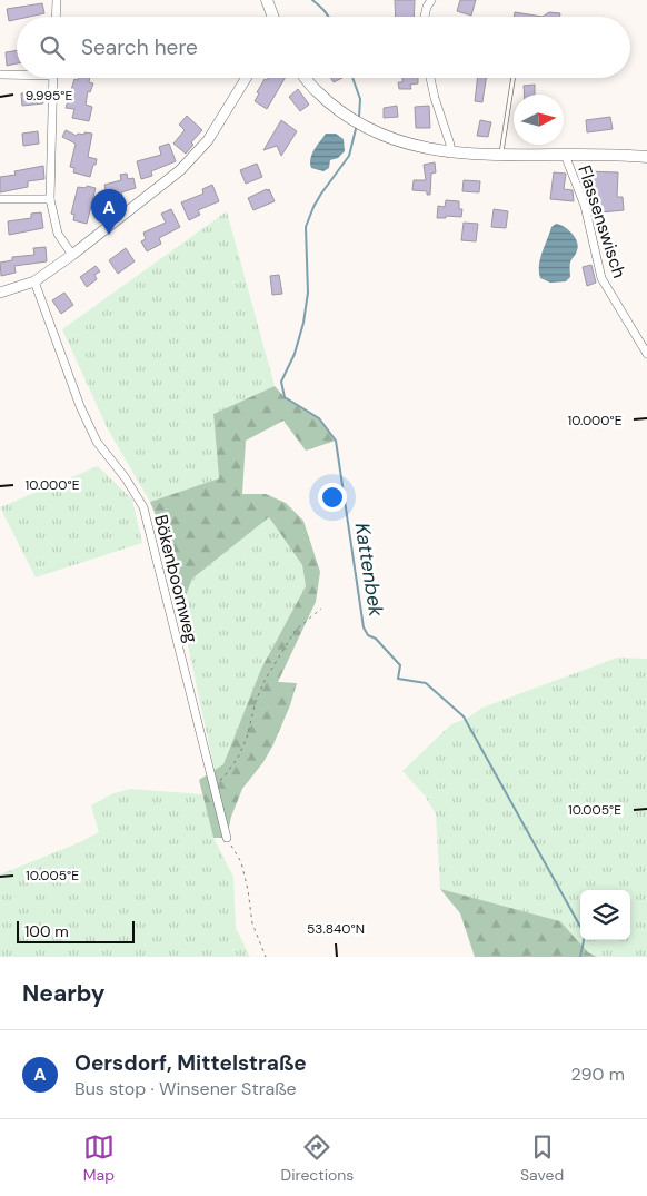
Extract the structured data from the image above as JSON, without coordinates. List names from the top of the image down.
{
  "streets": {
    "street": ["Flassenswisch", "Bökenboomweg"]
  },
  "water": ["Kattenbek"],
  "scale_bar": "100 m",
  "north": "right",
  "page": {
    "search": "Search here",
    "pins": "A",
    "scale": "100 m",
    "heading": "Nearby",
    "list": [
      {
        "mark": "A",
        "name": "Oersdorf, Mittelstraße",
        "note": "Bus stop · Winsener Straße",
        "value": "290 m"
      }
    ],
    "nav": ["Map", "Directions", "Saved"]
  },
  "coordinates": [
    "9.995°E",
    "10.000°E",
    "10.005°E",
    "53.840°N"
  ]
}
